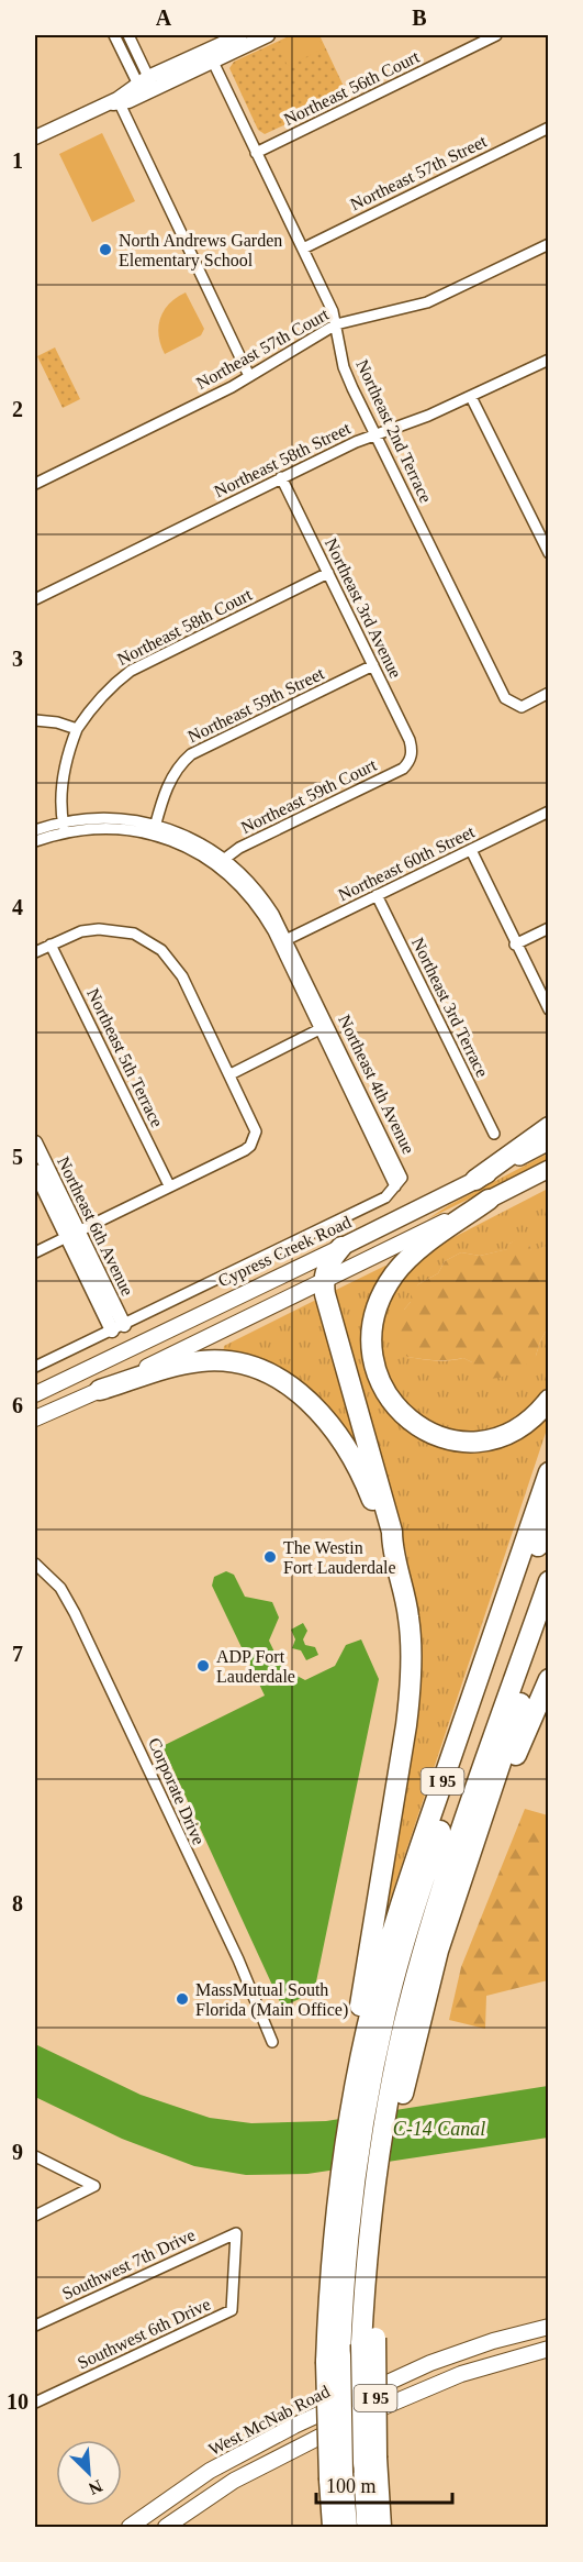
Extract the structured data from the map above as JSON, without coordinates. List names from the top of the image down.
{
  "streets": {
    "highway": ["I 95"],
    "main road": ["Cypress Creek Road", "West McNab Road"],
    "street": [
      "Northeast 56th Court",
      "Northeast 57th Street",
      "Northeast 57th Court",
      "Northeast 2nd Terrace",
      "Northeast 58th Street",
      "Northeast 3rd Avenue",
      "Northeast 58th Court",
      "Northeast 59th Street",
      "Northeast 59th Court",
      "Northeast 60th Street",
      "Northeast 3rd Terrace",
      "Northeast 5th Terrace",
      "Northeast 4th Avenue",
      "Northeast 6th Avenue",
      "Corporate Drive",
      "Southwest 7th Drive",
      "Southwest 6th Drive"
    ]
  },
  "crossings": [
    ["Northeast 56th Court", "Northeast 2nd Terrace"],
    ["Northeast 57th Street", "Northeast 2nd Terrace"],
    ["Northeast 57th Court", "Northeast 2nd Terrace"],
    ["Northeast 2nd Terrace", "Northeast 58th Street"],
    ["Northeast 58th Street", "Northeast 3rd Avenue"],
    ["Northeast 3rd Avenue", "Northeast 58th Court"],
    ["Northeast 3rd Avenue", "Northeast 59th Street"],
    ["Northeast 3rd Avenue", "Northeast 59th Court"],
    ["Northeast 59th Street", "Northeast 4th Avenue"],
    ["Northeast 59th Court", "Northeast 4th Avenue"],
    ["Northeast 60th Street", "Northeast 3rd Terrace"],
    ["Northeast 60th Street", "Northeast 4th Avenue"],
    ["Northeast 4th Avenue", "Northeast 6th Avenue"],
    ["Southwest 7th Drive", "Southwest 6th Drive"]
  ],
  "water": ["C-14 Canal"],
  "places": [
    "North Andrews Garden Elementary School",
    "The Westin Fort Lauderdale",
    "ADP Fort Lauderdale",
    "MassMutual South Florida (Main Office)"
  ],
  "scale_bar": "100 m",
  "north": "bottom right",
  "grid": {
    "columns": ["A", "B"],
    "rows": [
      "1",
      "2",
      "3",
      "4",
      "5",
      "6",
      "7",
      "8",
      "9",
      "10"
    ]
  }
}
